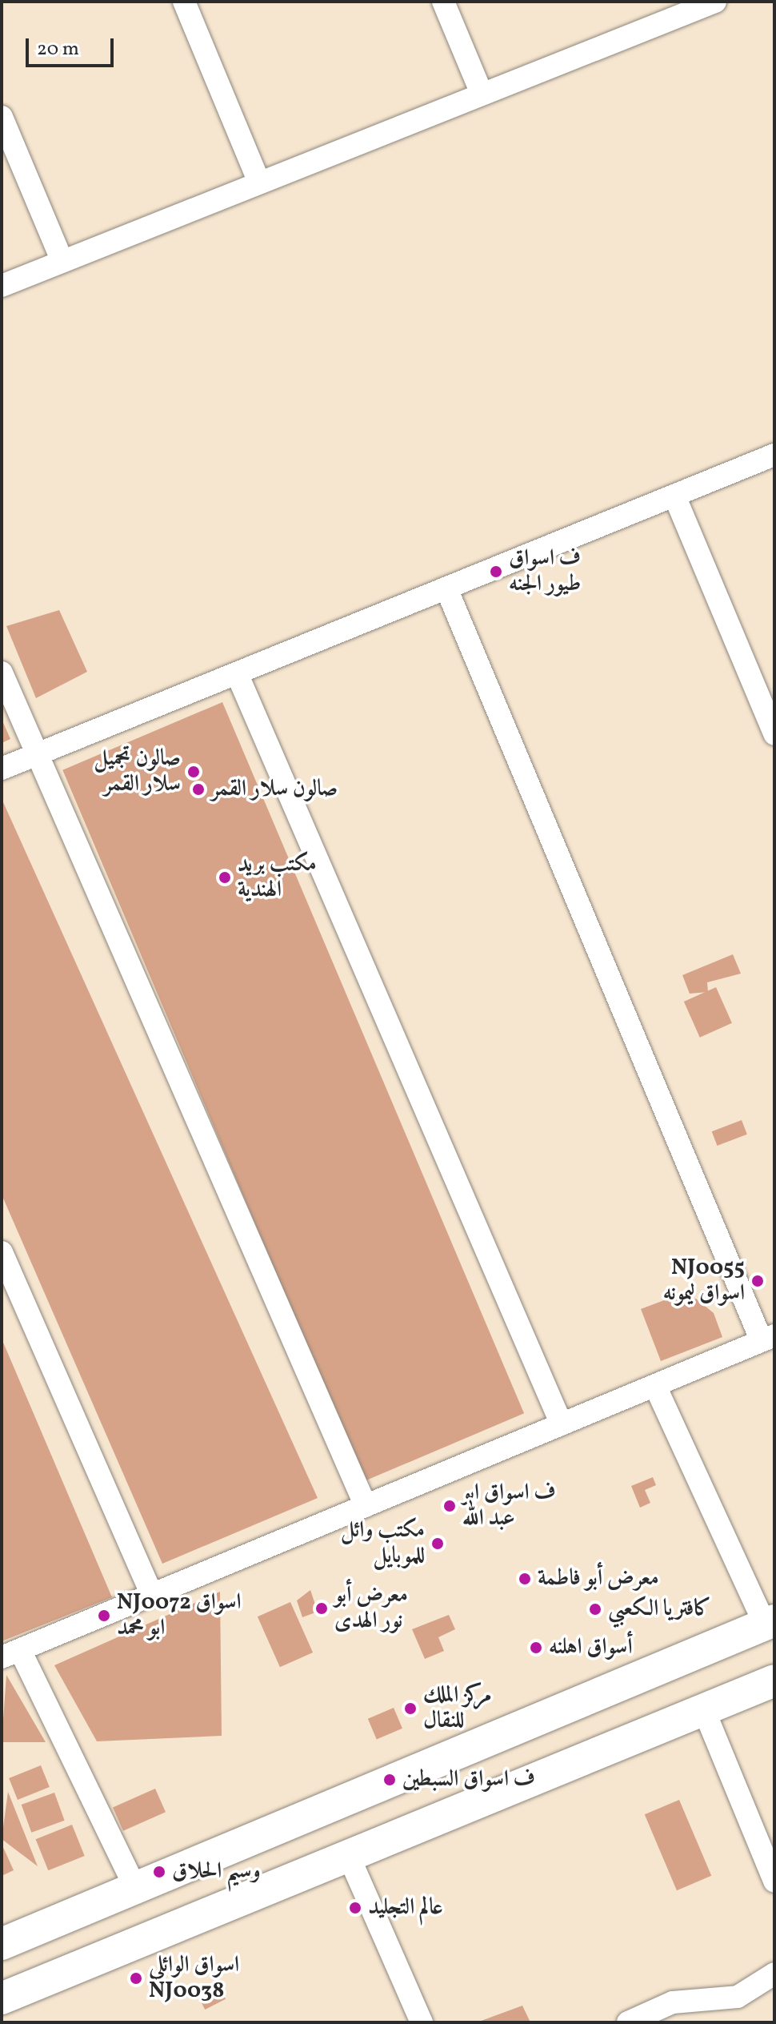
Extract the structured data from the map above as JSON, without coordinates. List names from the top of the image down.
{
  "places": [
    "ف اسواق طيور الجنه",
    "صالون تجميل سلار القمر",
    "صالون سلار القمر",
    "مكتب بريد الهندية",
    "NJ0055 اسواق ليمونه",
    "ف اسواق ابو عبد الله",
    "مكتب وائل للموبايل",
    "معرض أبو فاطمة",
    "معرض أبو نور الهدى",
    "كافتريا الكعبي",
    "NJ0072 اسواق ابو محمد",
    "أسواق اهلنه",
    "مركز الملك للنقال",
    "ف اسواق السبطين",
    "وسيم الحلاق",
    "عالم التجليد",
    "اسواق الوائلی NJ0038"
  ],
  "scale_bar": "20 m"
}
